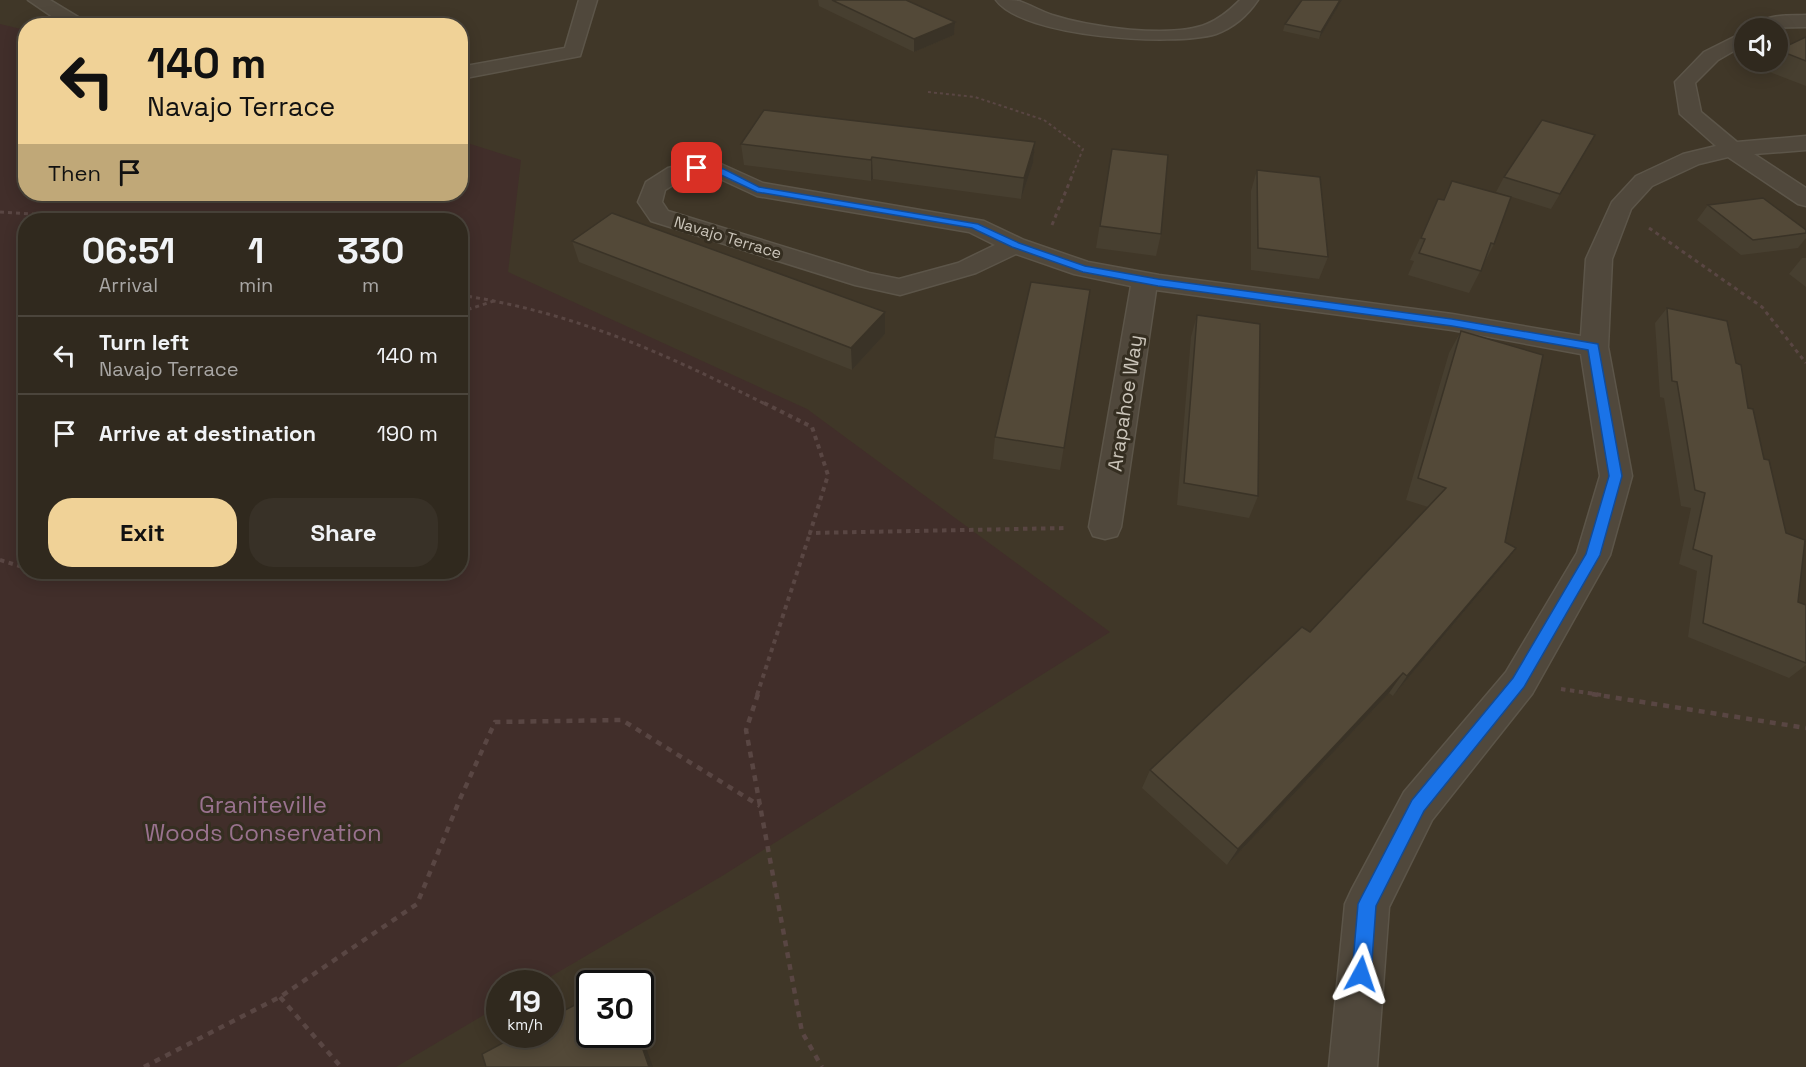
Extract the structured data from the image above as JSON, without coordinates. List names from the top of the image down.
{
  "streets": {
    "street": ["Navajo Terrace", "Arapahoe Way"]
  },
  "crossings": [
    ["Navajo Terrace", "Arapahoe Way"]
  ],
  "parks": ["Graniteville Woods Conservation"],
  "page": {
    "turn": ["140 m", "Navajo Terrace"],
    "then": "Then",
    "eta": [
      "06:51",
      "Arrival",
      "1",
      "min",
      "330",
      "m"
    ],
    "list": [
      {
        "name": "Turn left",
        "note": "Navajo Terrace",
        "value": "140 m"
      },
      {
        "name": "Arrive at destination",
        "value": "190 m"
      }
    ],
    "buttons": ["Exit", "Share"],
    "speed": "19 km/h",
    "limit": "30"
  }
}
